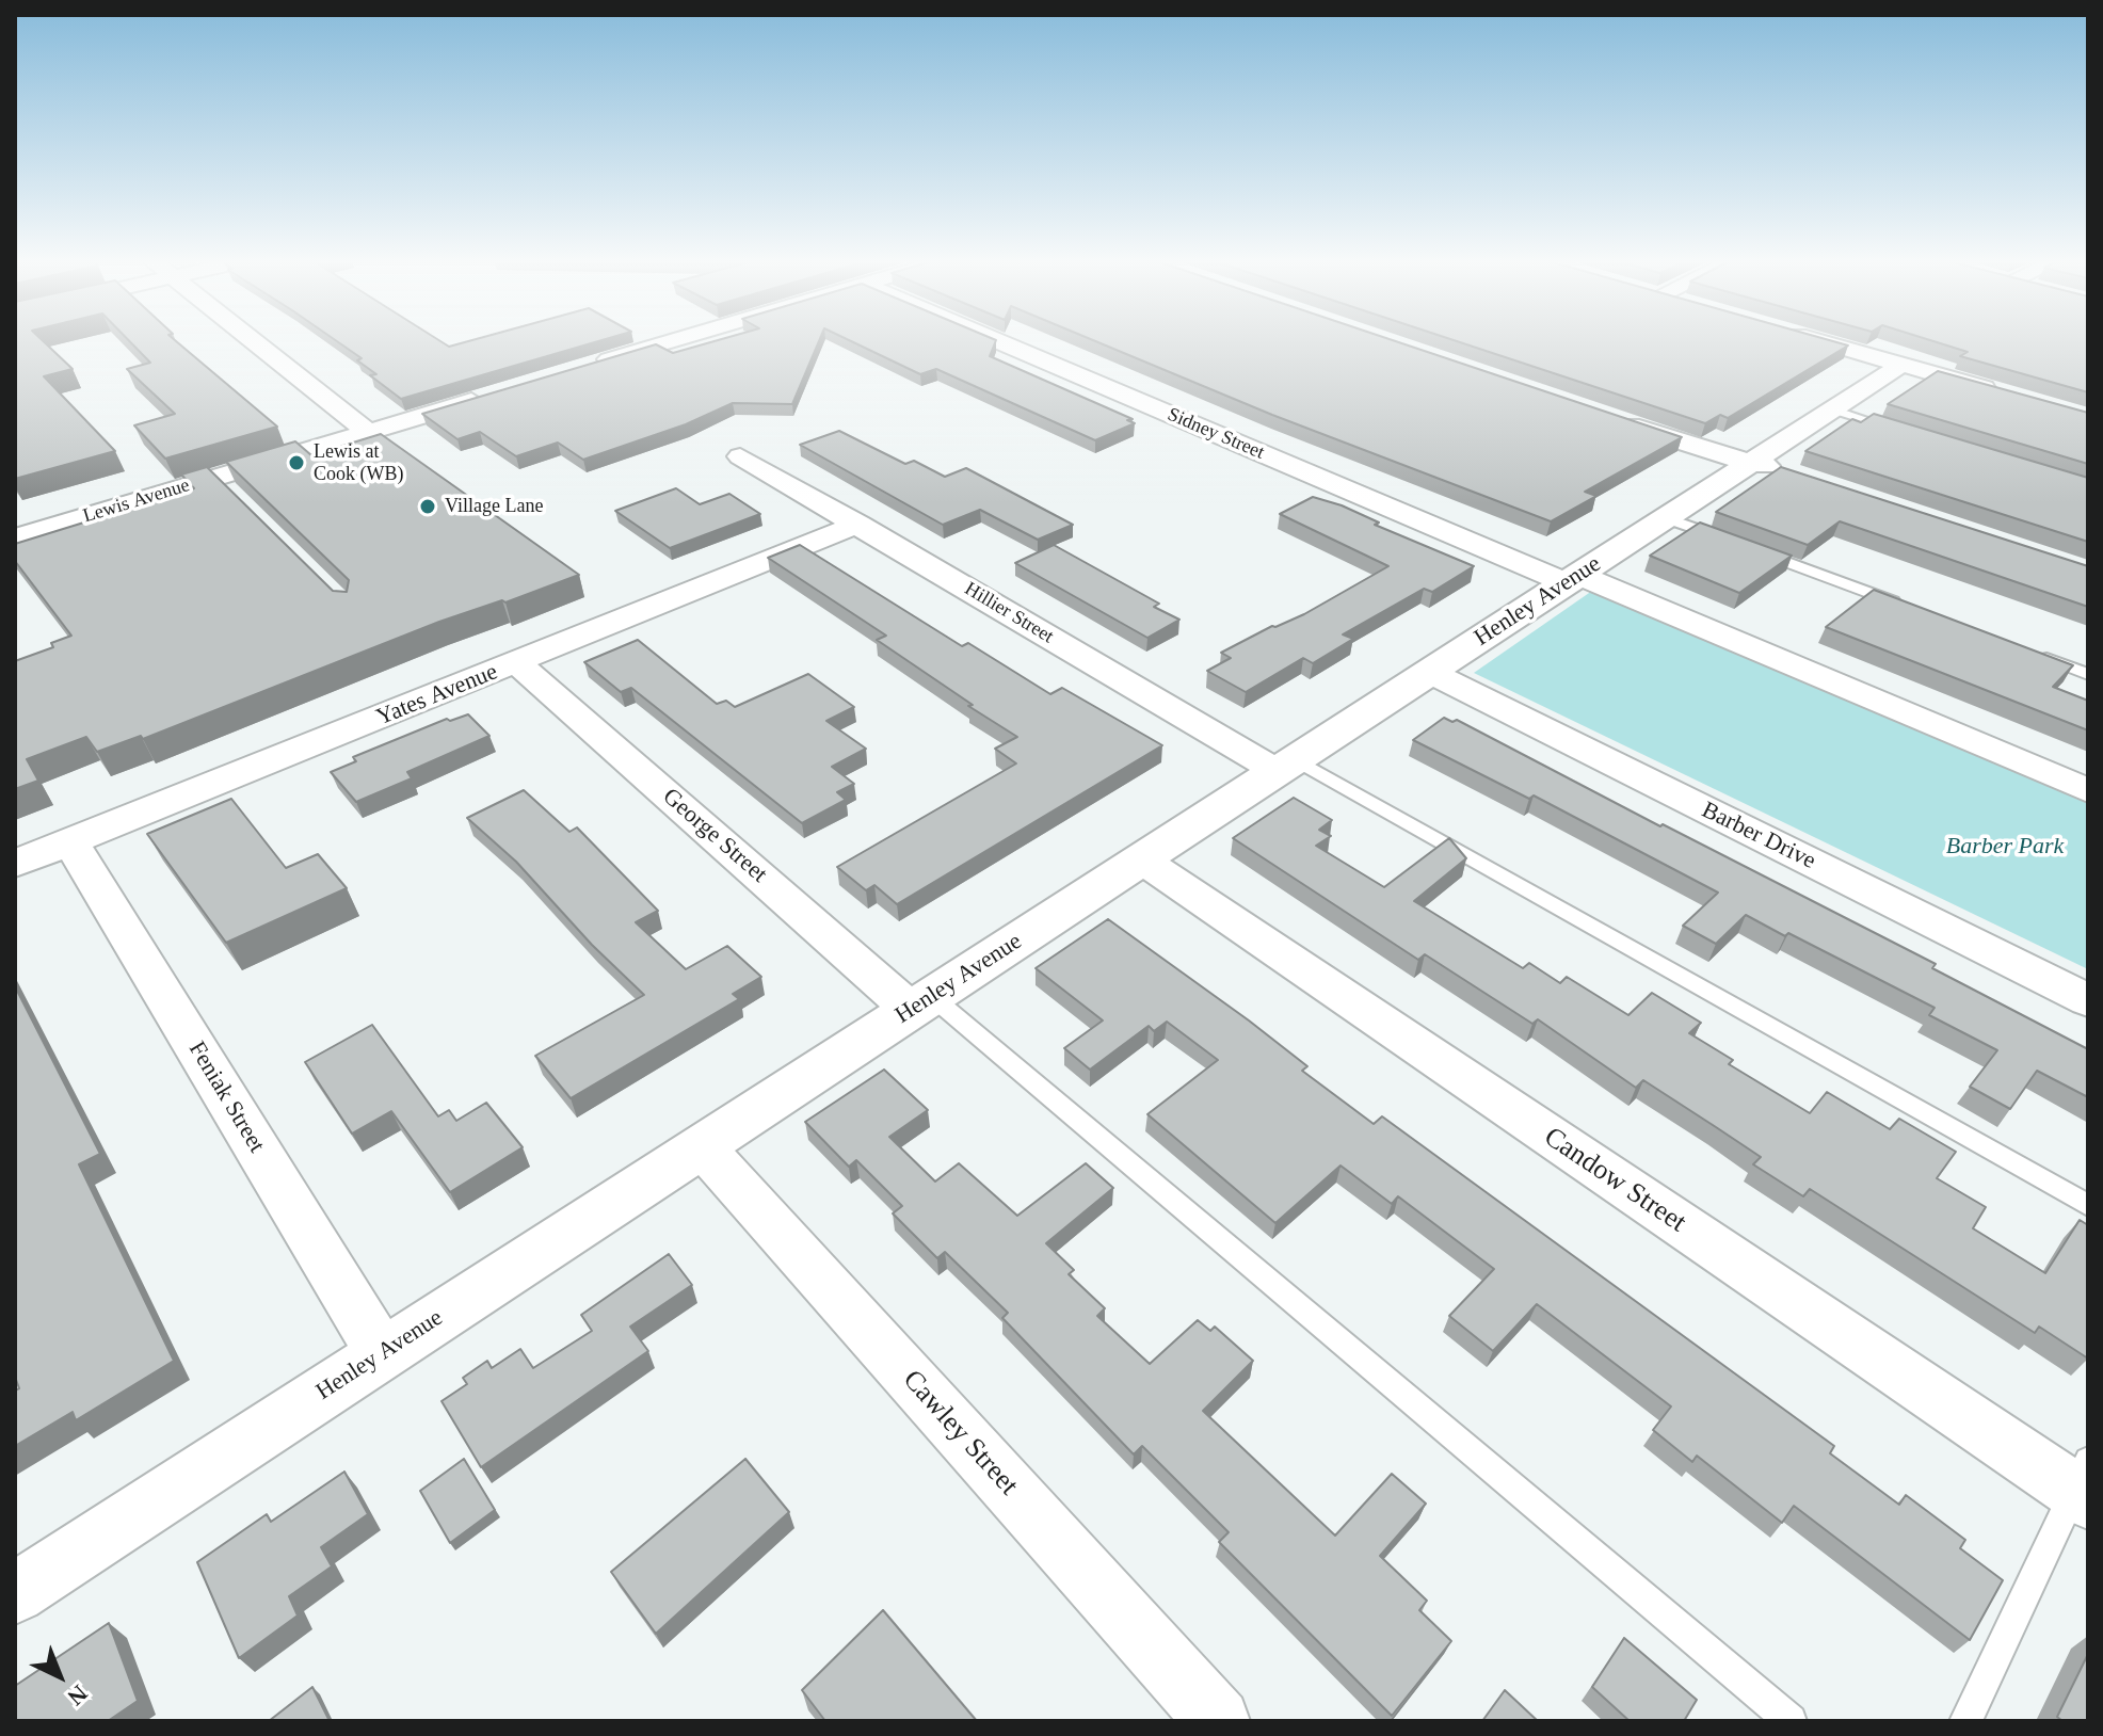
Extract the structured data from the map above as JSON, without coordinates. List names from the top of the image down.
{
  "streets": {
    "street": [
      "Sidney Street",
      "Lewis Avenue",
      "Henley Avenue",
      "Hillier Street",
      "Yates Avenue",
      "George Street",
      "Barber Drive",
      "Feniak Street",
      "Candow Street",
      "Cawley Street"
    ]
  },
  "crossings": [
    ["Sidney Street", "Henley Avenue"],
    ["Henley Avenue", "Hillier Street"],
    ["Henley Avenue", "George Street"],
    ["Henley Avenue", "Barber Drive"],
    ["Henley Avenue", "Feniak Street"],
    ["Henley Avenue", "Candow Street"],
    ["Henley Avenue", "Cawley Street"],
    ["Hillier Street", "Yates Avenue"],
    ["Yates Avenue", "George Street"],
    ["Yates Avenue", "Feniak Street"]
  ],
  "parks": ["Barber Park"],
  "places": ["Lewis at Cook (WB)", "Village Lane"],
  "north": "bottom right"
}
